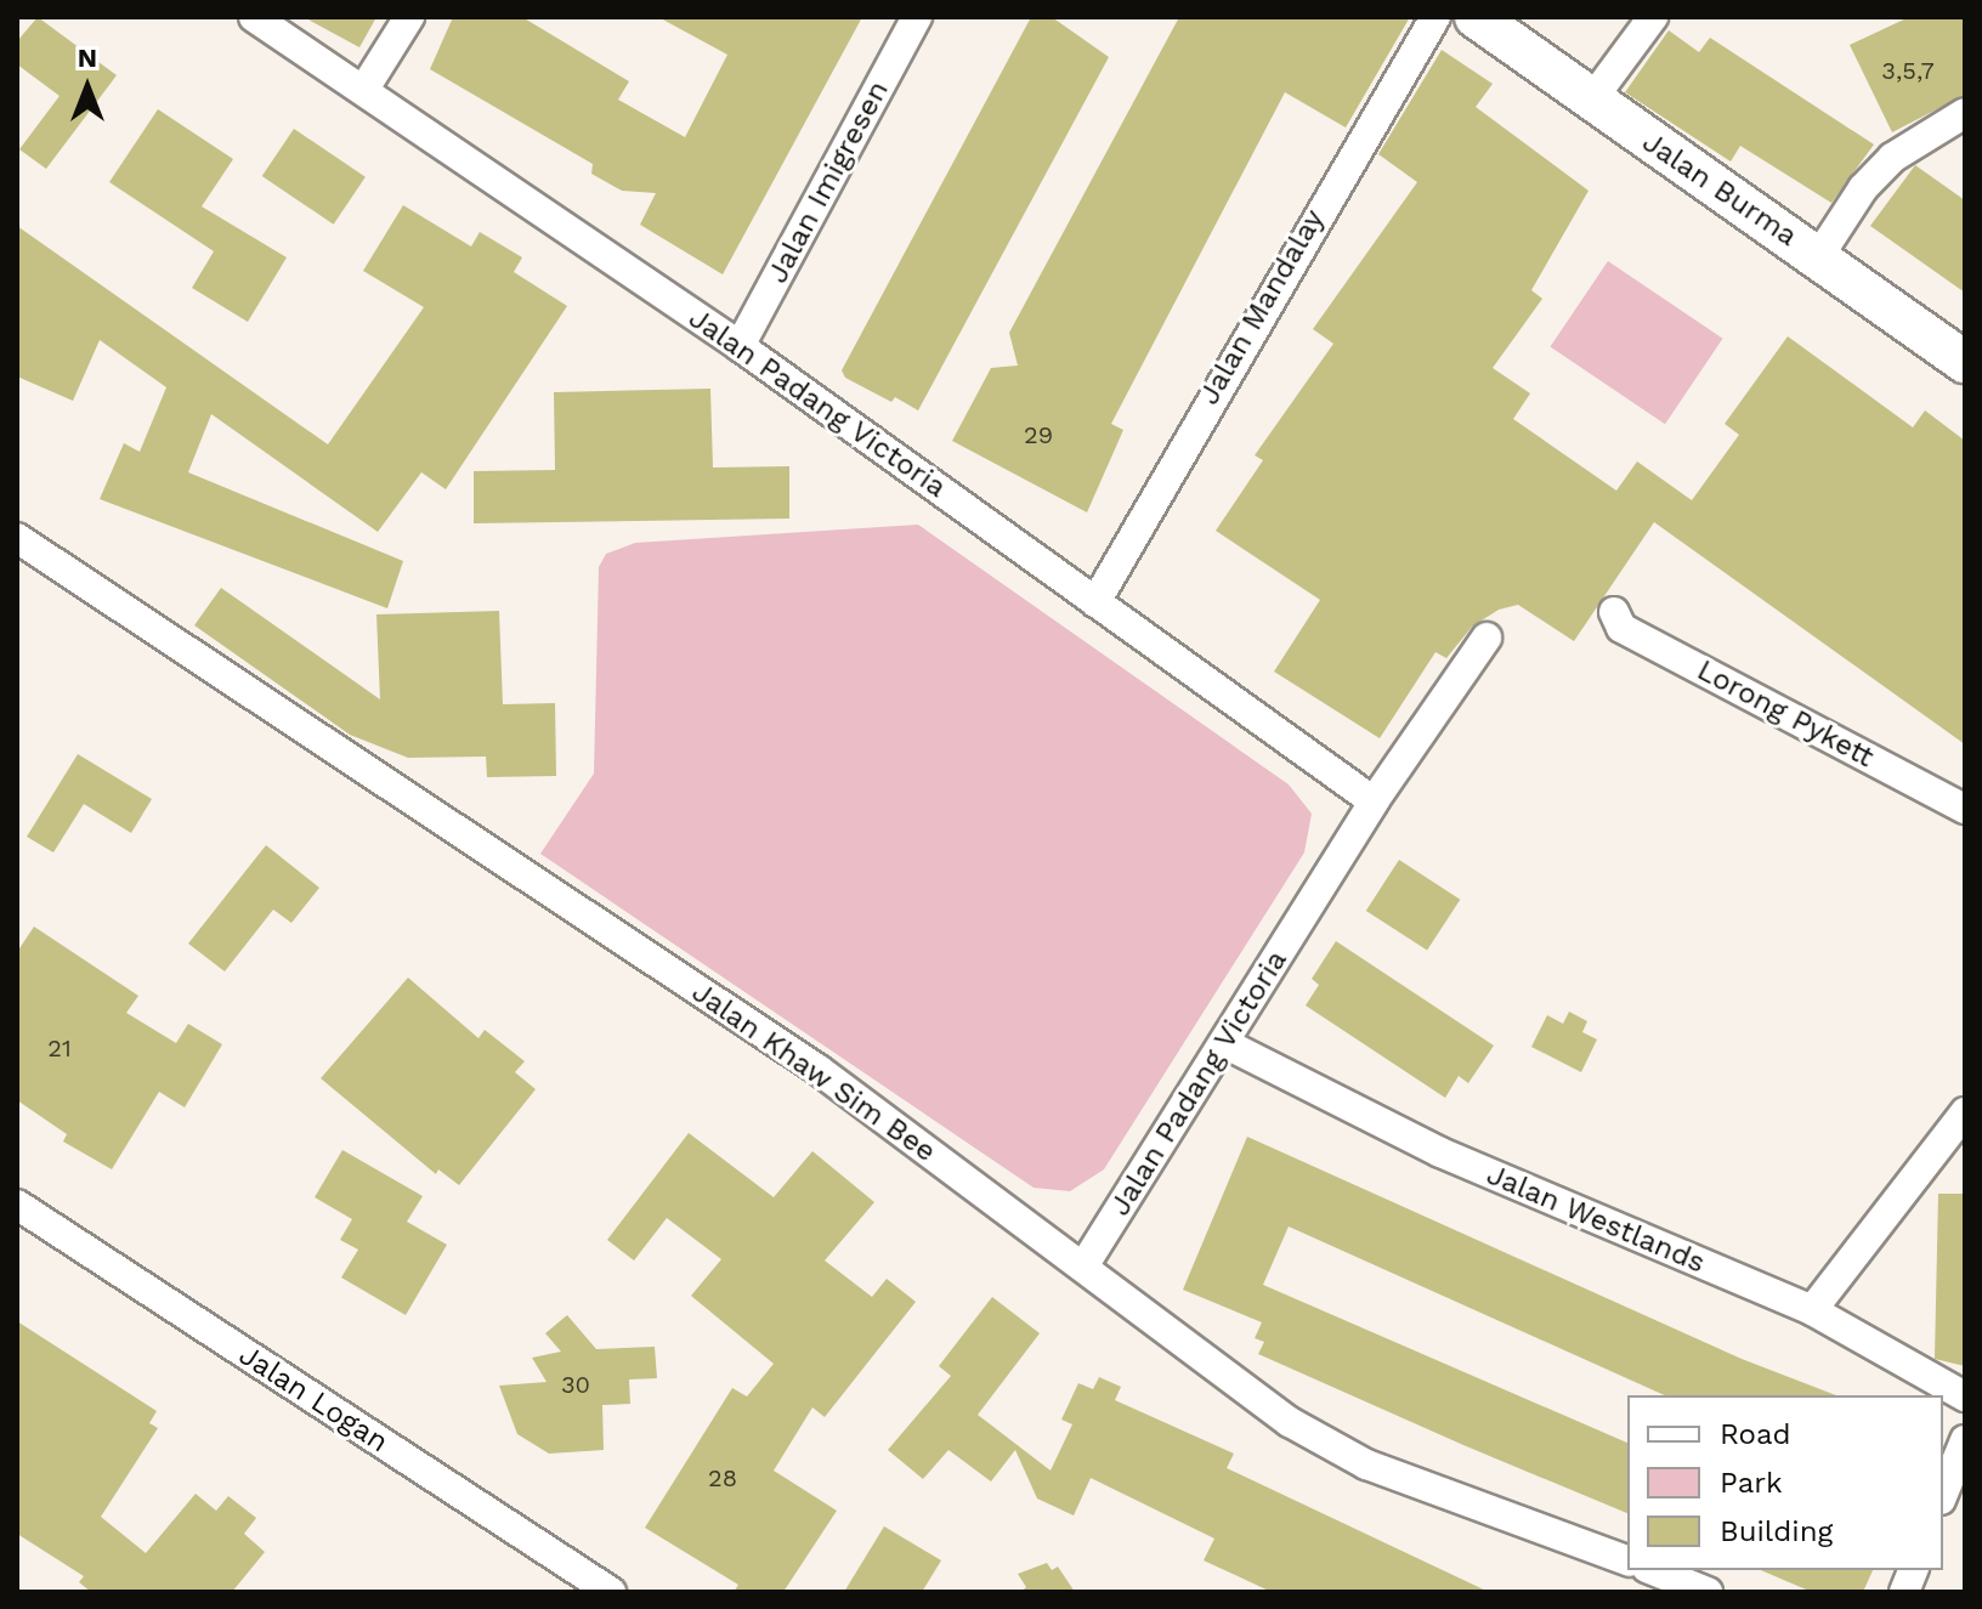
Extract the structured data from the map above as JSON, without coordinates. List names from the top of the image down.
{
  "streets": {
    "main road": ["Jalan Burma"],
    "street": [
      "Jalan Imigresen",
      "Jalan Mandalay",
      "Jalan Padang Victoria",
      "Lorong Pykett",
      "Jalan Khaw Sim Bee",
      "Jalan Westlands",
      "Jalan Logan"
    ]
  },
  "crossings": [
    ["Jalan Imigresen", "Jalan Padang Victoria"],
    ["Jalan Mandalay", "Jalan Padang Victoria"],
    ["Jalan Padang Victoria", "Jalan Khaw Sim Bee"],
    ["Jalan Padang Victoria", "Jalan Westlands"]
  ],
  "house_numbers": [
    "3,5,7",
    "29",
    "21",
    "30",
    "28"
  ],
  "legend": ["Road", "Park", "Building"],
  "north": "top"
}
